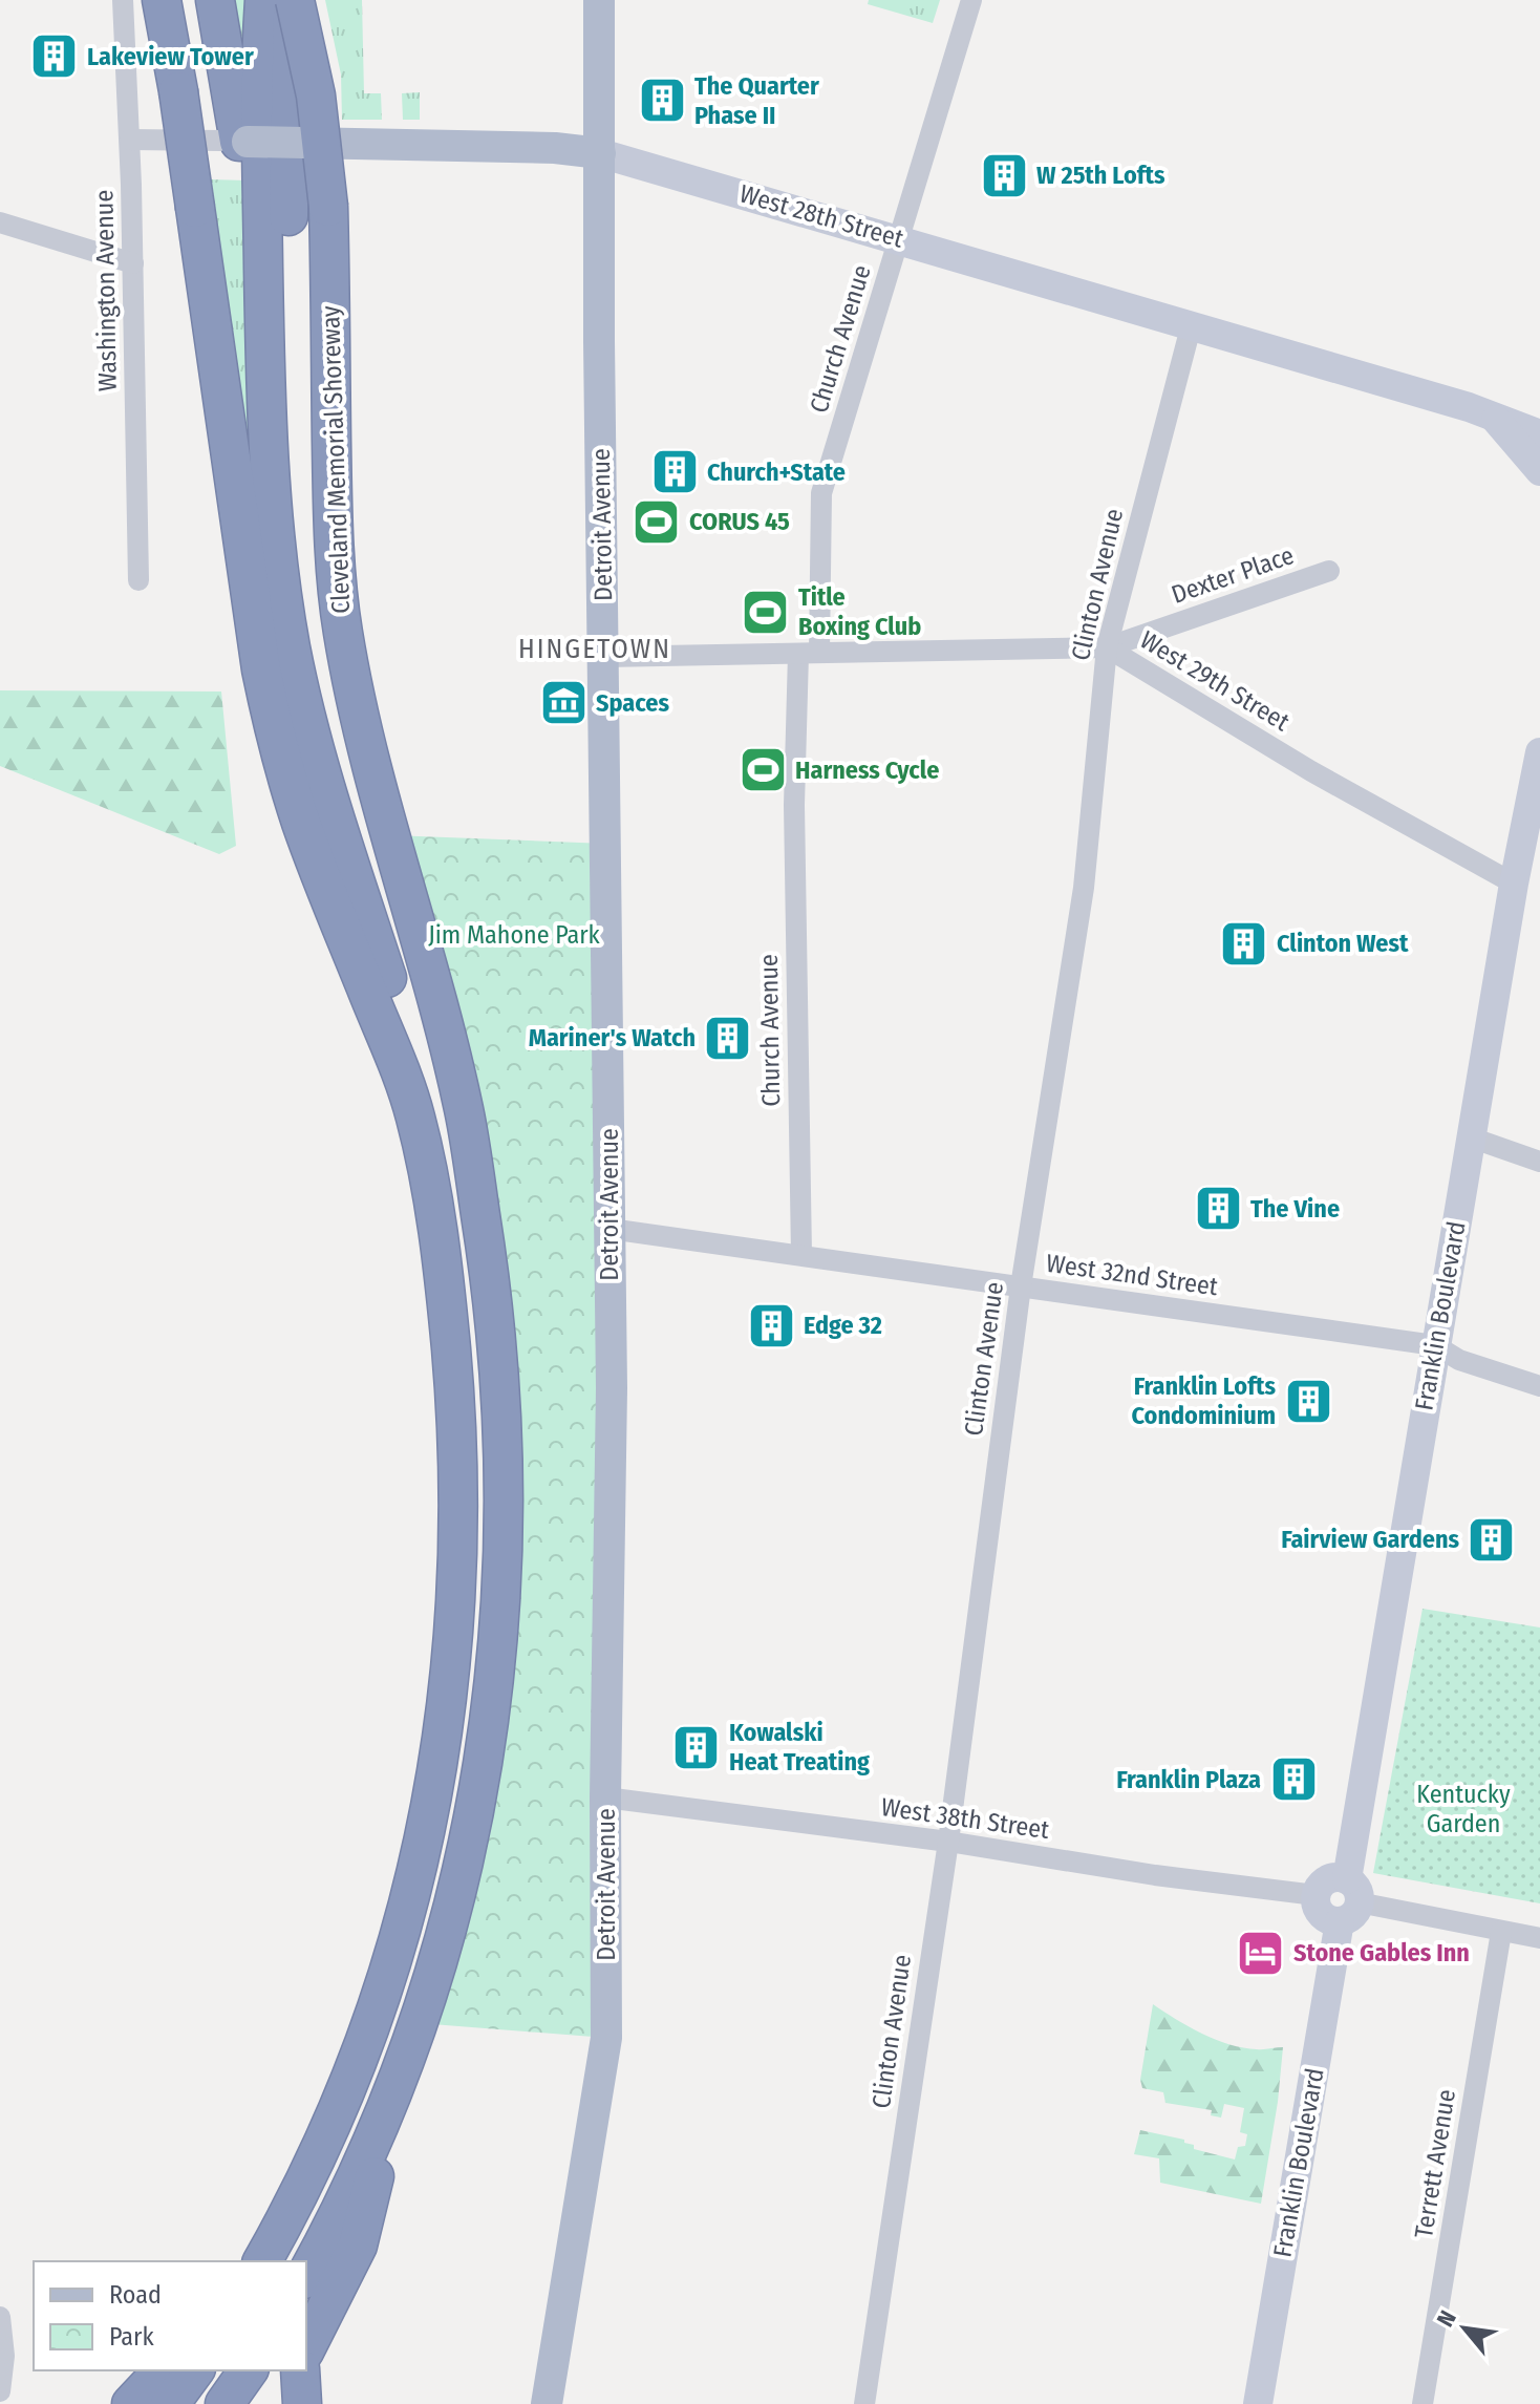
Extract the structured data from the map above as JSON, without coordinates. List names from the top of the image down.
{
  "streets": {
    "highway": ["Cleveland Memorial Shoreway"],
    "main road": ["West 28th Street", "Detroit Avenue"],
    "street": [
      "Washington Avenue",
      "Church Avenue",
      "Dexter Place",
      "Clinton Avenue",
      "West 29th Street",
      "West 32nd Street",
      "Franklin Boulevard",
      "West 38th Street",
      "Terrett Avenue"
    ]
  },
  "crossings": [
    ["West 28th Street", "Washington Avenue"],
    ["West 28th Street", "Church Avenue"],
    ["West 28th Street", "Detroit Avenue"],
    ["West 28th Street", "Clinton Avenue"],
    ["Church Avenue", "West 29th Street"],
    ["Church Avenue", "West 32nd Street"],
    ["Detroit Avenue", "West 29th Street"],
    ["Detroit Avenue", "West 32nd Street"],
    ["Detroit Avenue", "West 38th Street"],
    ["Dexter Place", "Clinton Avenue"],
    ["Dexter Place", "West 29th Street"],
    ["Clinton Avenue", "West 29th Street"],
    ["Clinton Avenue", "West 32nd Street"],
    ["Clinton Avenue", "West 38th Street"],
    ["West 29th Street", "Franklin Boulevard"],
    ["West 32nd Street", "Franklin Boulevard"]
  ],
  "districts": ["HINGETOWN"],
  "parks": ["Jim Mahone Park", "Kentucky Garden"],
  "places": {
    "building": [
      "Lakeview Tower",
      "The Quarter Phase II",
      "W 25th Lofts",
      "Church+State",
      "Clinton West",
      "Mariner's Watch",
      "The Vine",
      "Edge 32",
      "Franklin Lofts Condominium",
      "Fairview Gardens",
      "Kowalski Heat Treating",
      "Franklin Plaza"
    ],
    "sports": ["CORUS 45", "Title Boxing Club", "Harness Cycle"],
    "museum": ["Spaces"],
    "hotel": ["Stone Gables Inn"]
  },
  "legend": ["Road", "Park"],
  "north": "top left"
}
